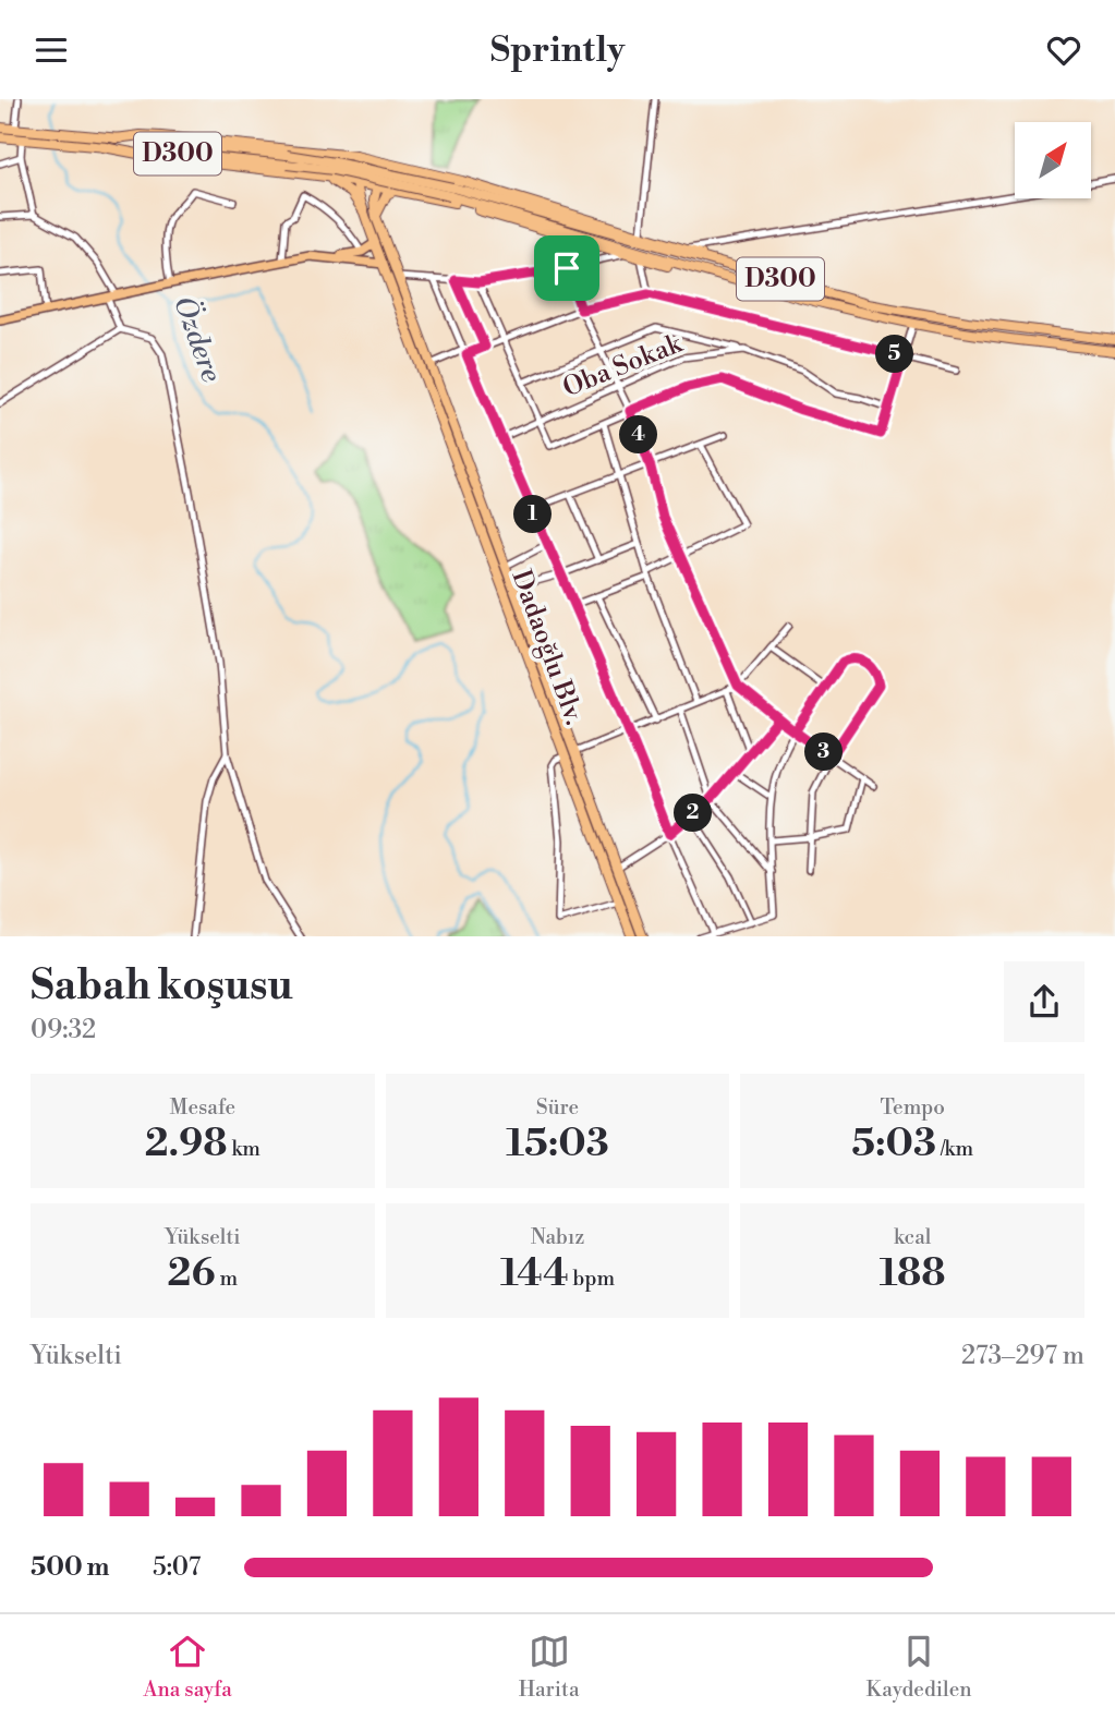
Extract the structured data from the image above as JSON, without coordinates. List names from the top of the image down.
{
  "streets": {
    "highway": ["D300", "Dadaoğlu Blv."],
    "street": ["Oba Sokak"]
  },
  "water": ["Özdere"],
  "north": "top right",
  "page": {
    "header": "Sprintly",
    "pins": [
      "5",
      "4",
      "1",
      "3",
      "2"
    ],
    "heading": ["Sabah koşusu", "09:32"],
    "stats": [
      ["Mesafe", "2.98 km"],
      ["Süre", "15:03"],
      ["Tempo", "5:03 /km"],
      ["Yükselti", "26 m"],
      ["Nabız", "144 bpm"],
      ["kcal", "188"]
    ],
    "chart": ["Yükselti", "273–297 m"],
    "list": [
      {
        "name": "500 m",
        "note": "5:07"
      }
    ],
    "tabs": ["Ana sayfa", "Harita", "Kaydedilen"]
  }
}
